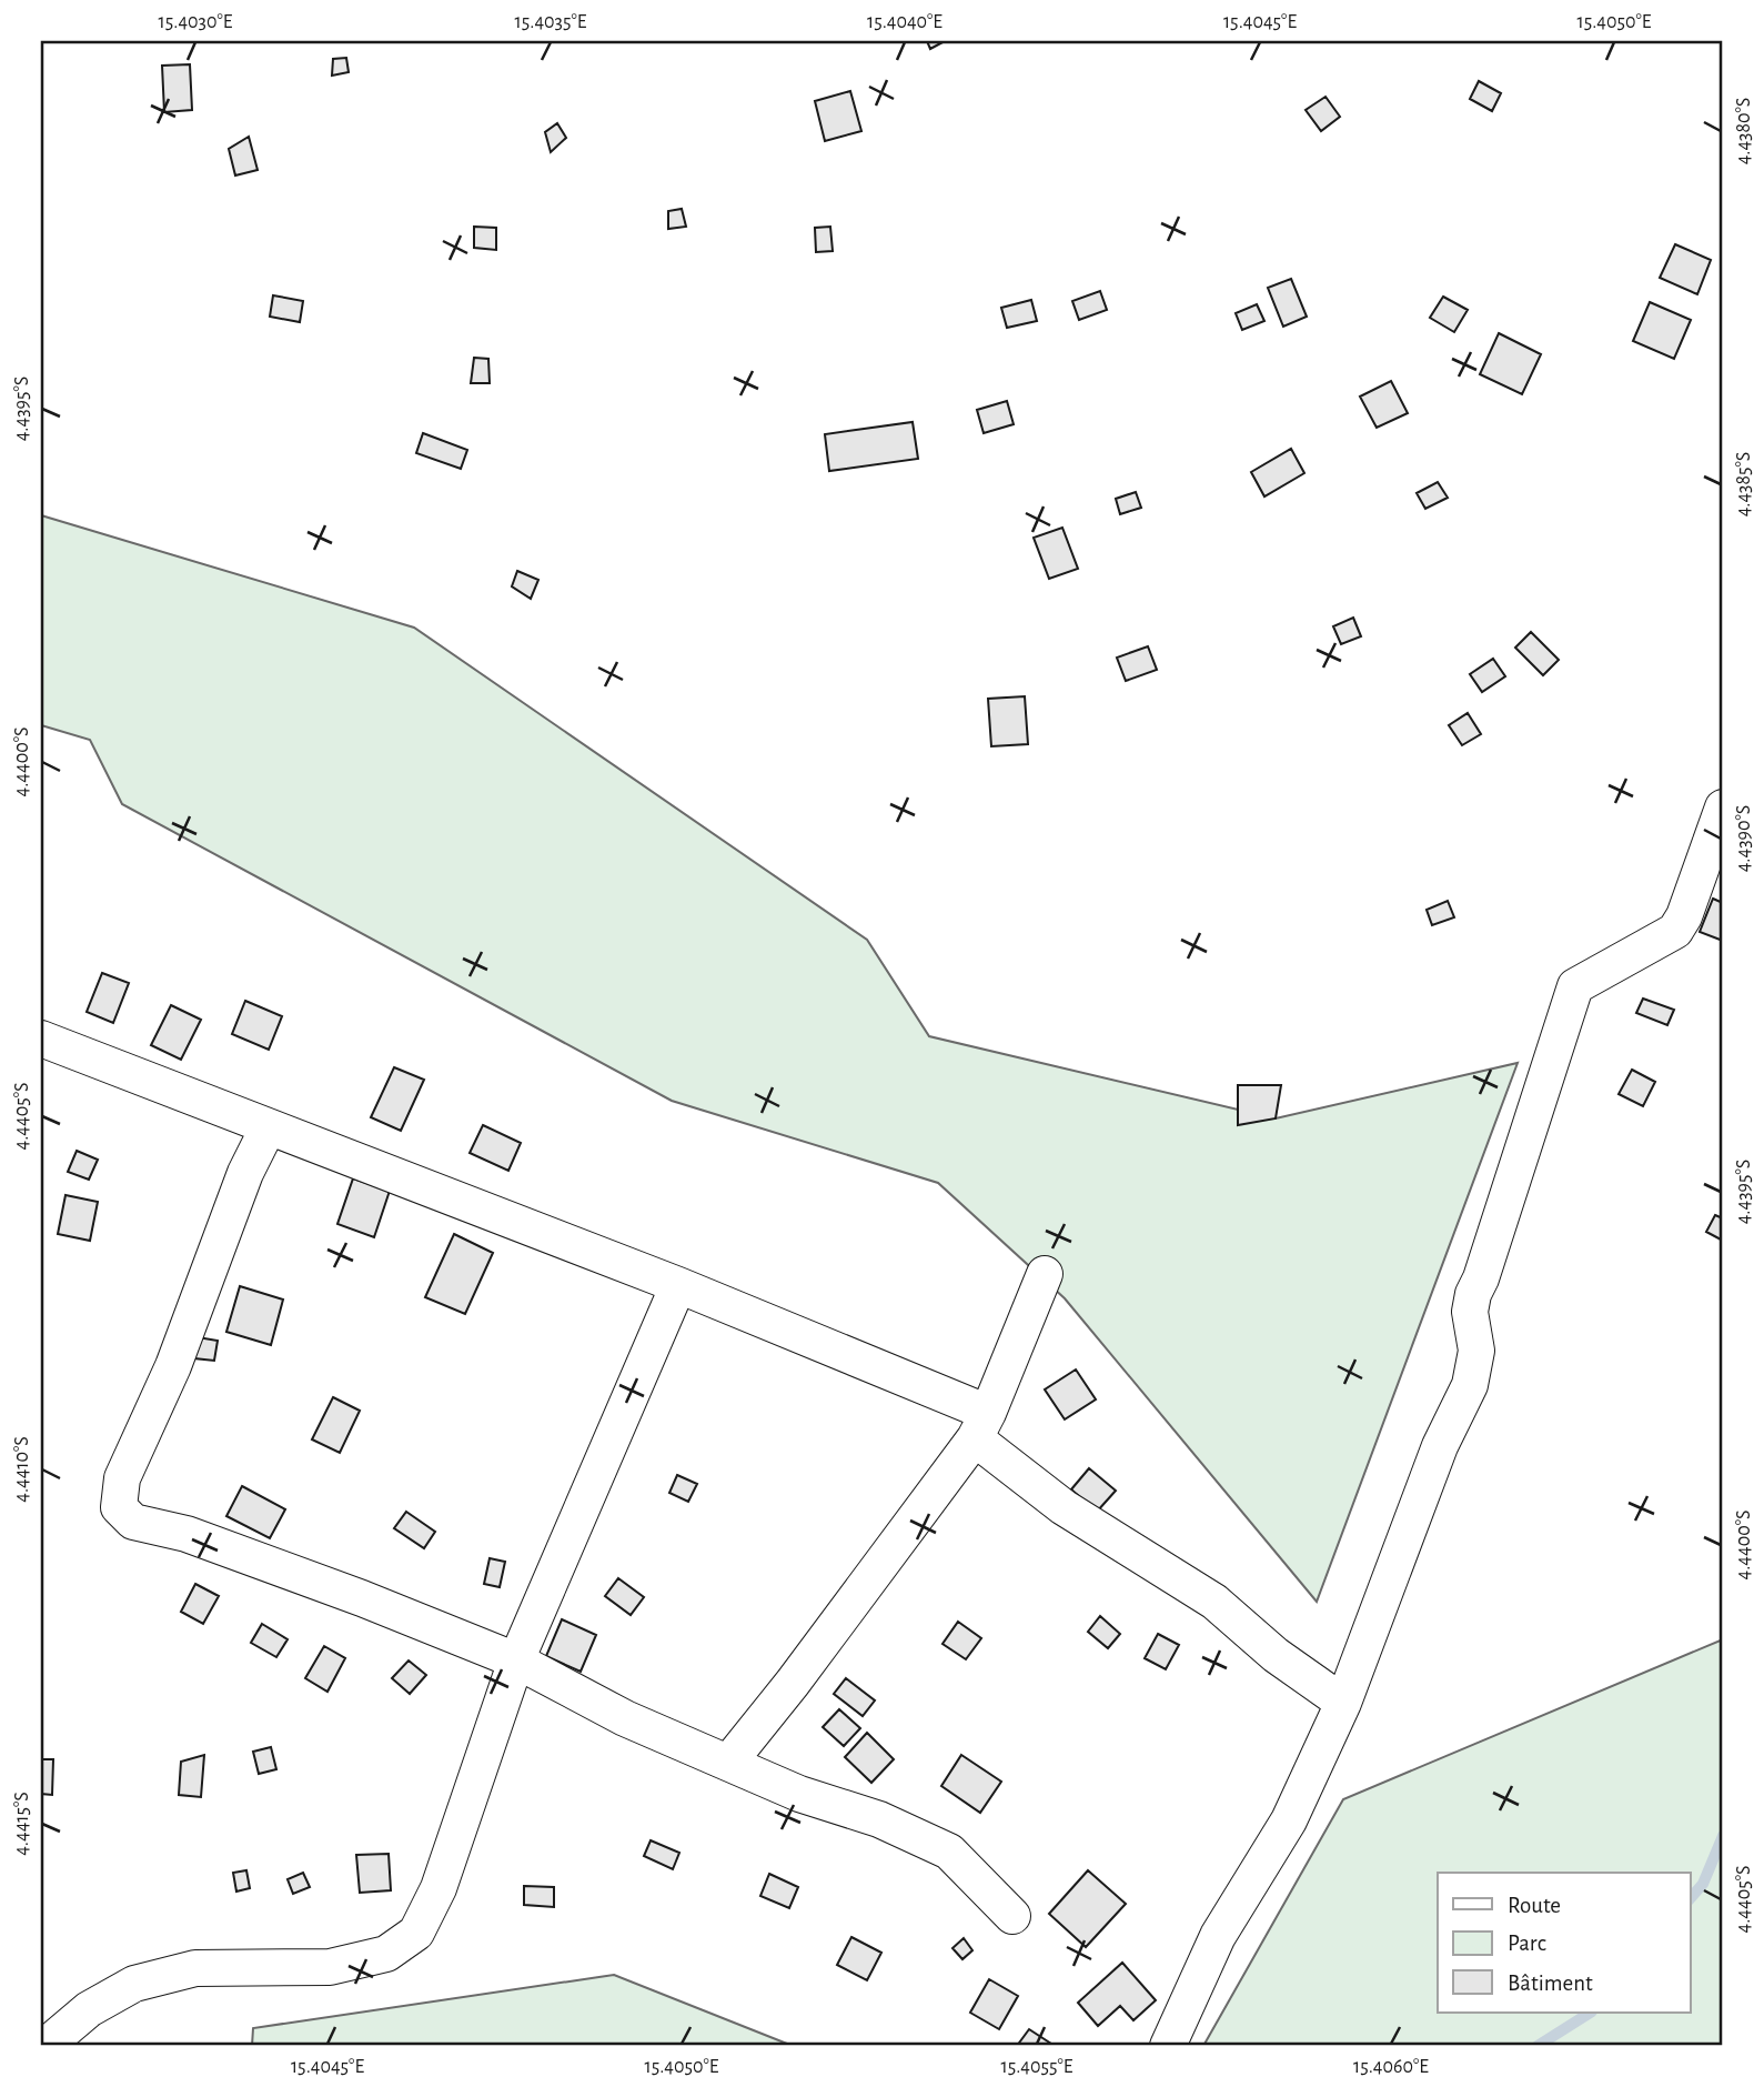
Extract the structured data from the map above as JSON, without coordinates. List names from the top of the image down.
{
  "legend": ["Route", "Parc", "Bâtiment"],
  "coordinates": [
    "15.4030°E",
    "15.4035°E",
    "15.4040°E",
    "15.4045°E",
    "15.4050°E",
    "4.4380°S",
    "4.4395°S",
    "4.4385°S",
    "4.4400°S",
    "4.4390°S",
    "4.4405°S",
    "4.4410°S",
    "4.4415°S",
    "15.4055°E",
    "15.4060°E"
  ]
}
